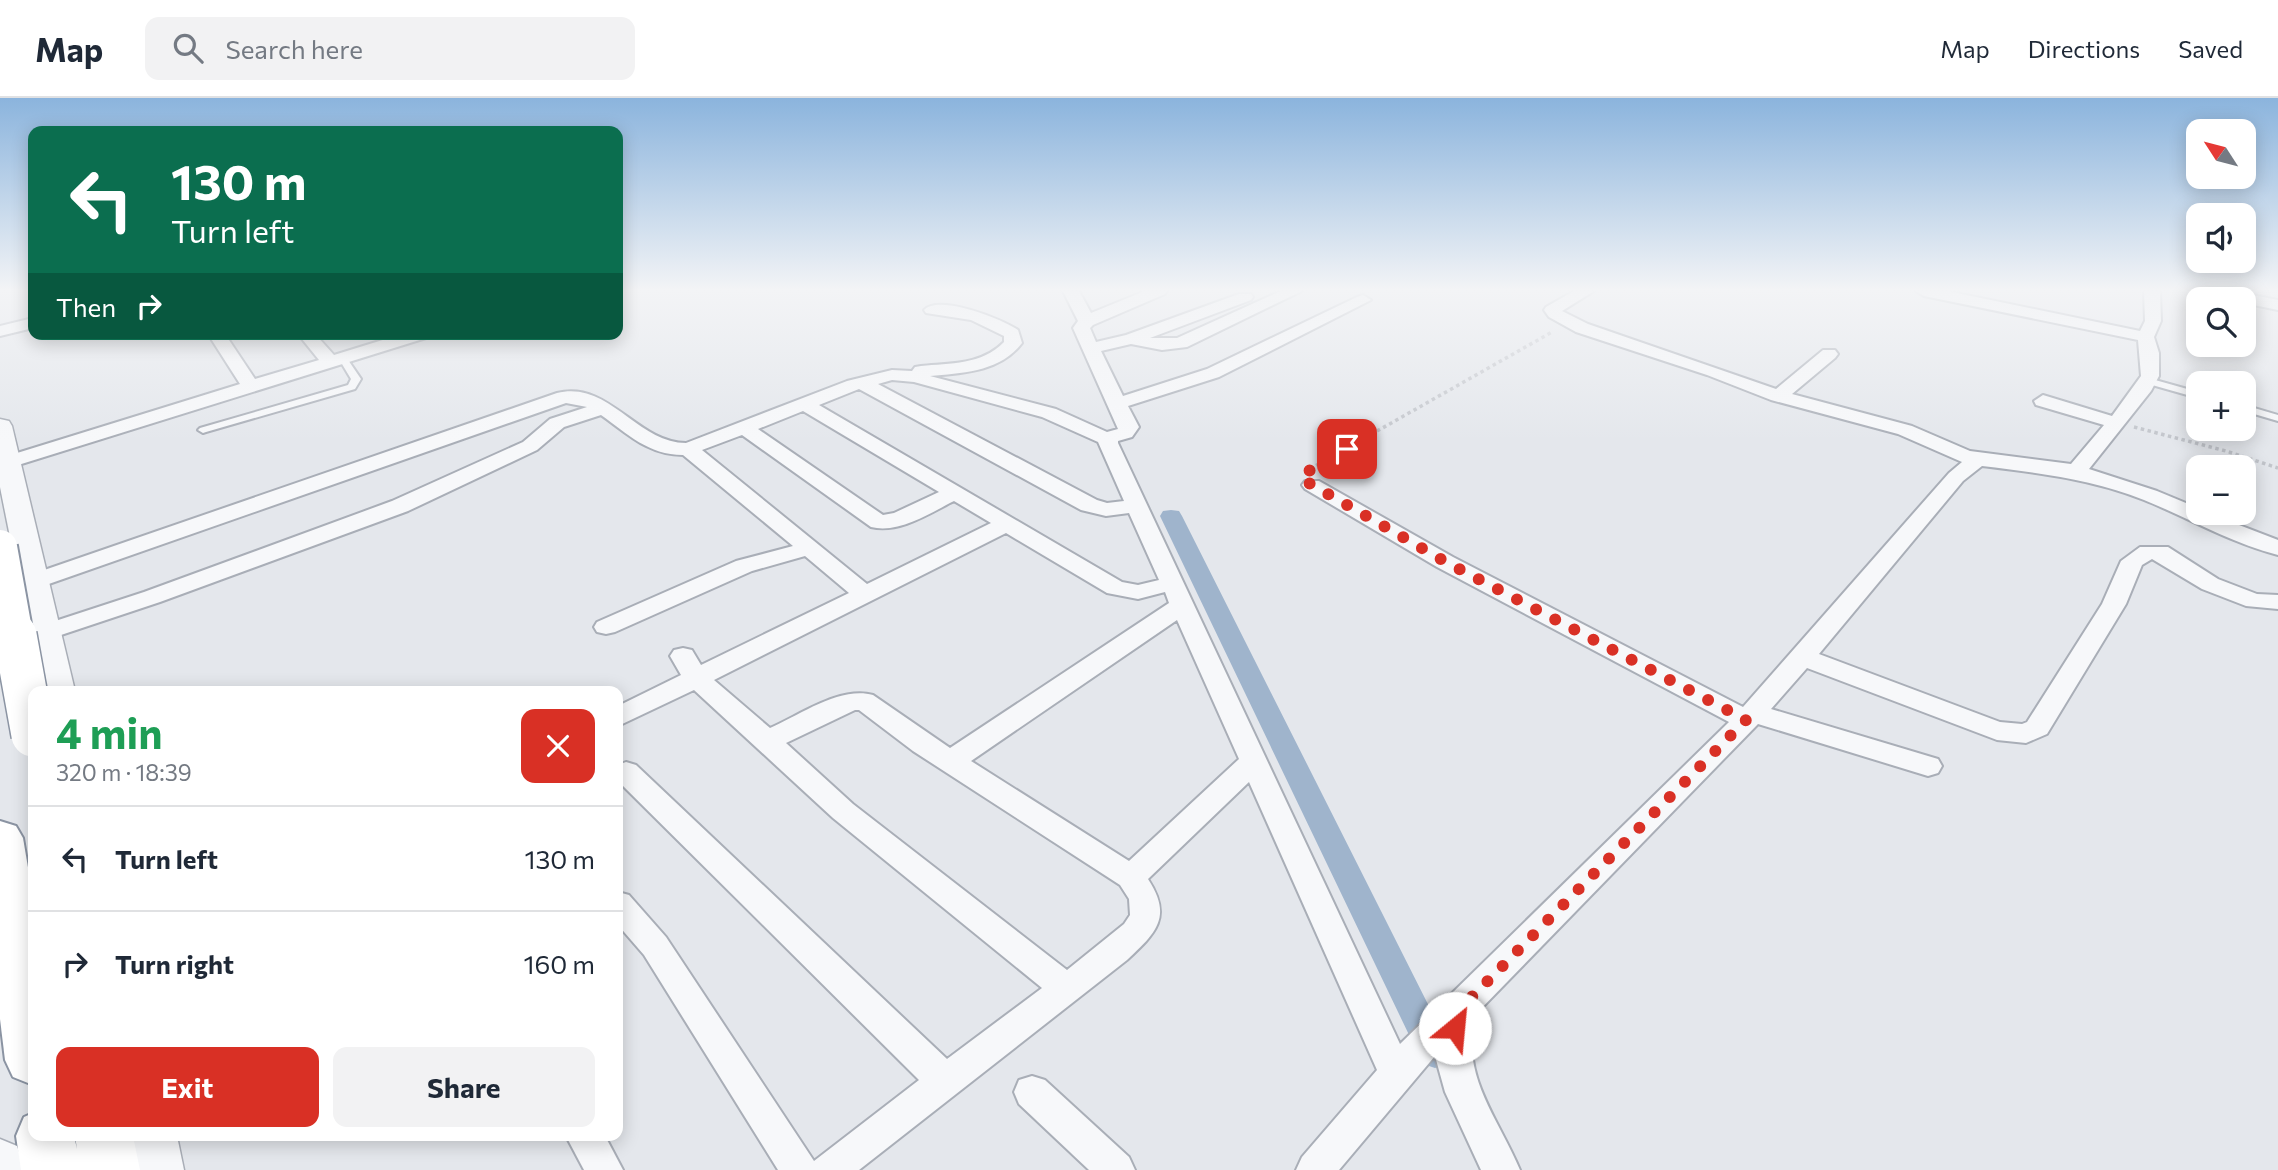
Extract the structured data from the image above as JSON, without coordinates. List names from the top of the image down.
{
  "north": "top left",
  "page": {
    "header": "Map",
    "search": "Search here",
    "nav": ["Map", "Directions", "Saved"],
    "map_buttons": ["+", "−"],
    "turn": ["130 m", "Turn left"],
    "then": "Then",
    "heading": ["4 min", "320 m · 18:39"],
    "list": [
      {
        "name": "Turn left",
        "value": "130 m"
      },
      {
        "name": "Turn right",
        "value": "160 m"
      }
    ],
    "buttons": ["Exit", "Share"]
  }
}
